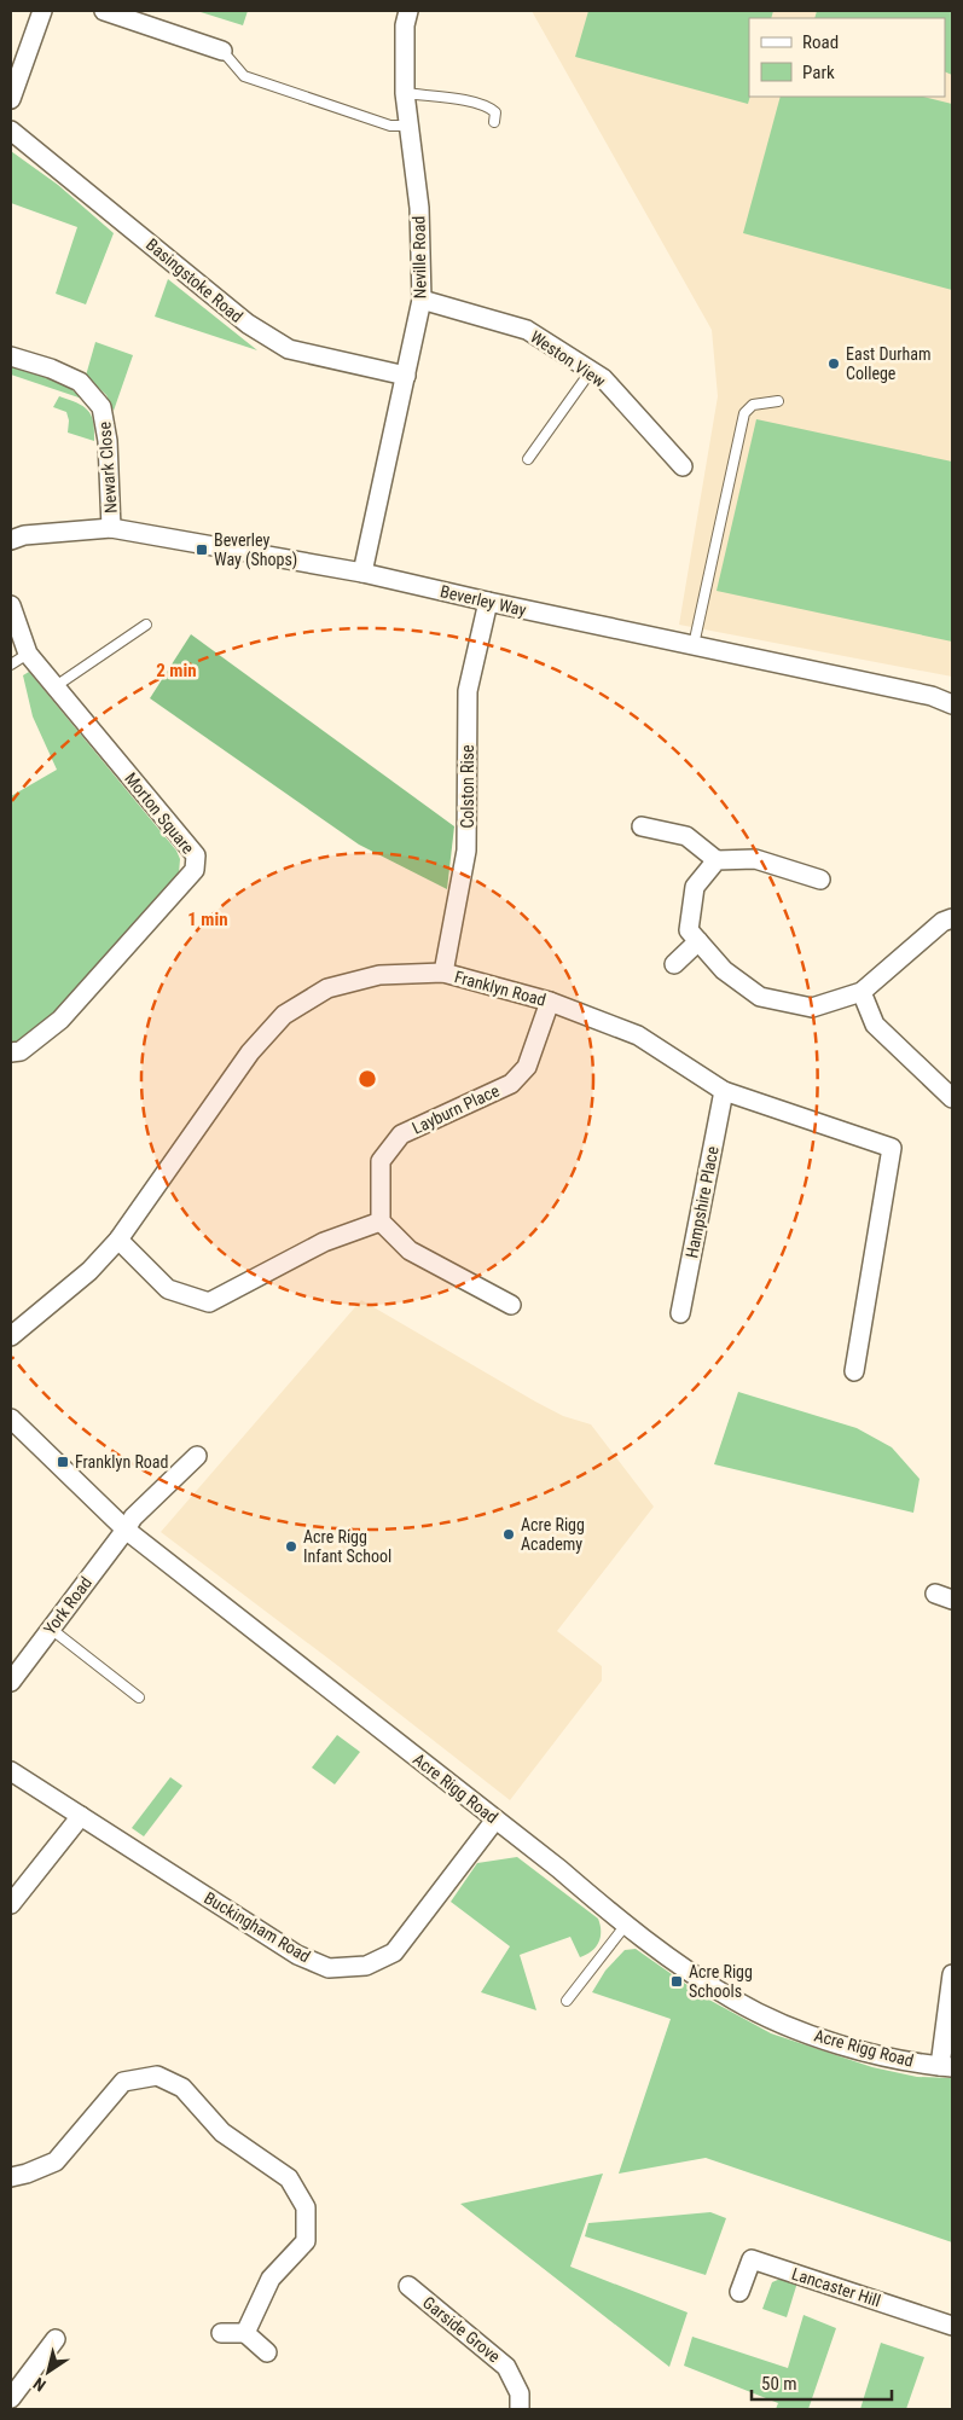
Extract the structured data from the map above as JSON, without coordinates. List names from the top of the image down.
{
  "streets": {
    "street": [
      "Neville Road",
      "Basingstoke Road",
      "Weston View",
      "Newark Close",
      "Beverley Way",
      "Colston Rise",
      "Morton Square",
      "Franklyn Road",
      "Layburn Place",
      "Hampshire Place",
      "York Road",
      "Acre Rigg Road",
      "Buckingham Road",
      "Lancaster Hill",
      "Garside Grove"
    ]
  },
  "crossings": [
    ["Neville Road", "Basingstoke Road"],
    ["Neville Road", "Weston View"],
    ["Neville Road", "Beverley Way"],
    ["Newark Close", "Beverley Way"],
    ["Beverley Way", "Colston Rise"],
    ["Colston Rise", "Franklyn Road"],
    ["Franklyn Road", "Layburn Place"],
    ["Franklyn Road", "Hampshire Place"],
    ["York Road", "Acre Rigg Road"],
    ["Acre Rigg Road", "Buckingham Road"]
  ],
  "places": {
    "other": ["East Durham College", "Acre Rigg Academy", "Acre Rigg Infant School"],
    "transit": ["Beverley Way (Shops)", "Franklyn Road", "Acre Rigg Schools"]
  },
  "legend": ["Road", "Park"],
  "scale_bar": "50 m",
  "north": "bottom left",
  "rings": ["2 min", "1 min"]
}
